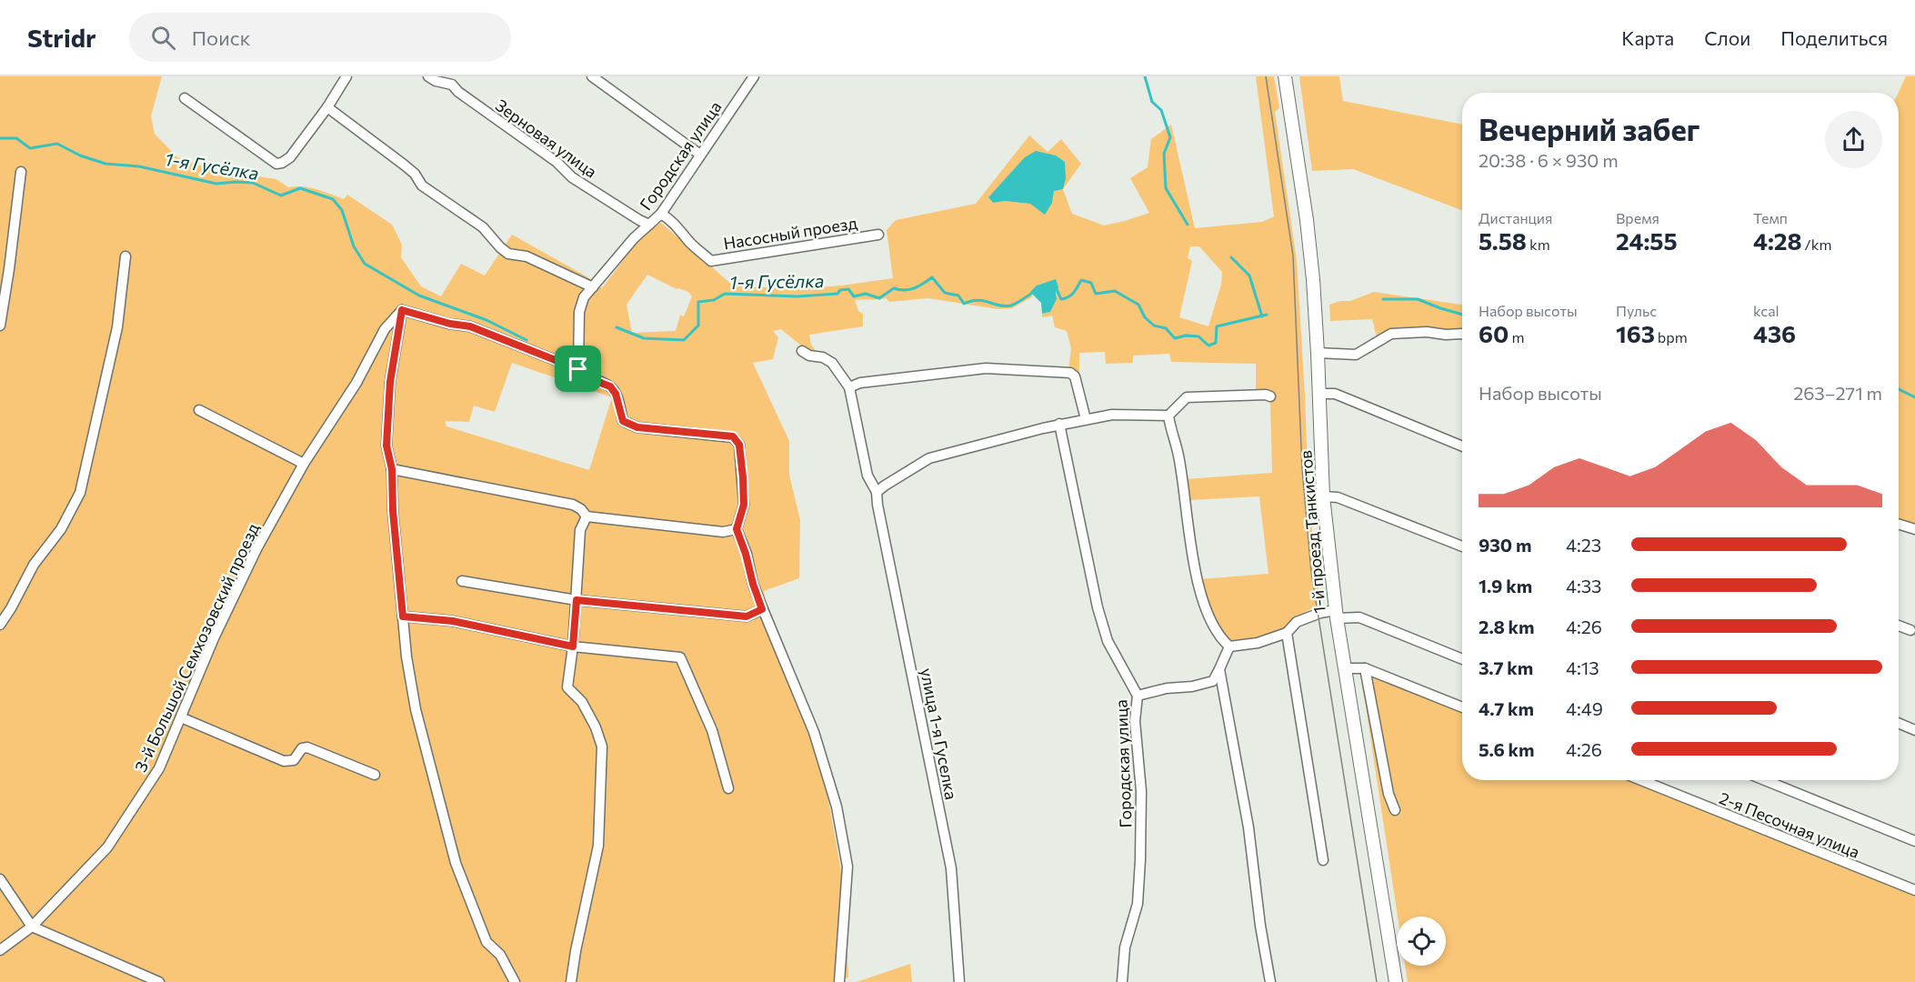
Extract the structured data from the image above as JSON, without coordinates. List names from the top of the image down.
{
  "streets": {
    "main road": ["1-й проезд Танкистов"],
    "street": [
      "Зерновая улица",
      "Городская улица",
      "Насосный проезд",
      "3-й Большой Семхозовский проезд",
      "улица 1-я Гуселка",
      "2-я Песочная улица"
    ]
  },
  "crossings": [
    ["Зерновая улица", "Городская улица"],
    ["Городская улица", "Насосный проезд"]
  ],
  "water": ["1-я Гусёлка"],
  "page": {
    "header": "Stridr",
    "search": "Поиск",
    "nav": ["Карта", "Слои", "Поделиться"],
    "heading": ["Вечерний забег", "20:38 · 6 × 930 m"],
    "stats": [
      ["Дистанция", "5.58 km"],
      ["Время", "24:55"],
      ["Темп", "4:28 /km"],
      ["Набор высоты", "60 m"],
      ["Пульс", "163 bpm"],
      ["kcal", "436"]
    ],
    "chart": ["Набор высоты", "263–271 m"],
    "list": [
      {
        "name": "930 m",
        "note": "4:23"
      },
      {
        "name": "1.9 km",
        "note": "4:33"
      },
      {
        "name": "2.8 km",
        "note": "4:26"
      },
      {
        "name": "3.7 km",
        "note": "4:13"
      },
      {
        "name": "4.7 km",
        "note": "4:49"
      },
      {
        "name": "5.6 km",
        "note": "4:26"
      }
    ]
  }
}
